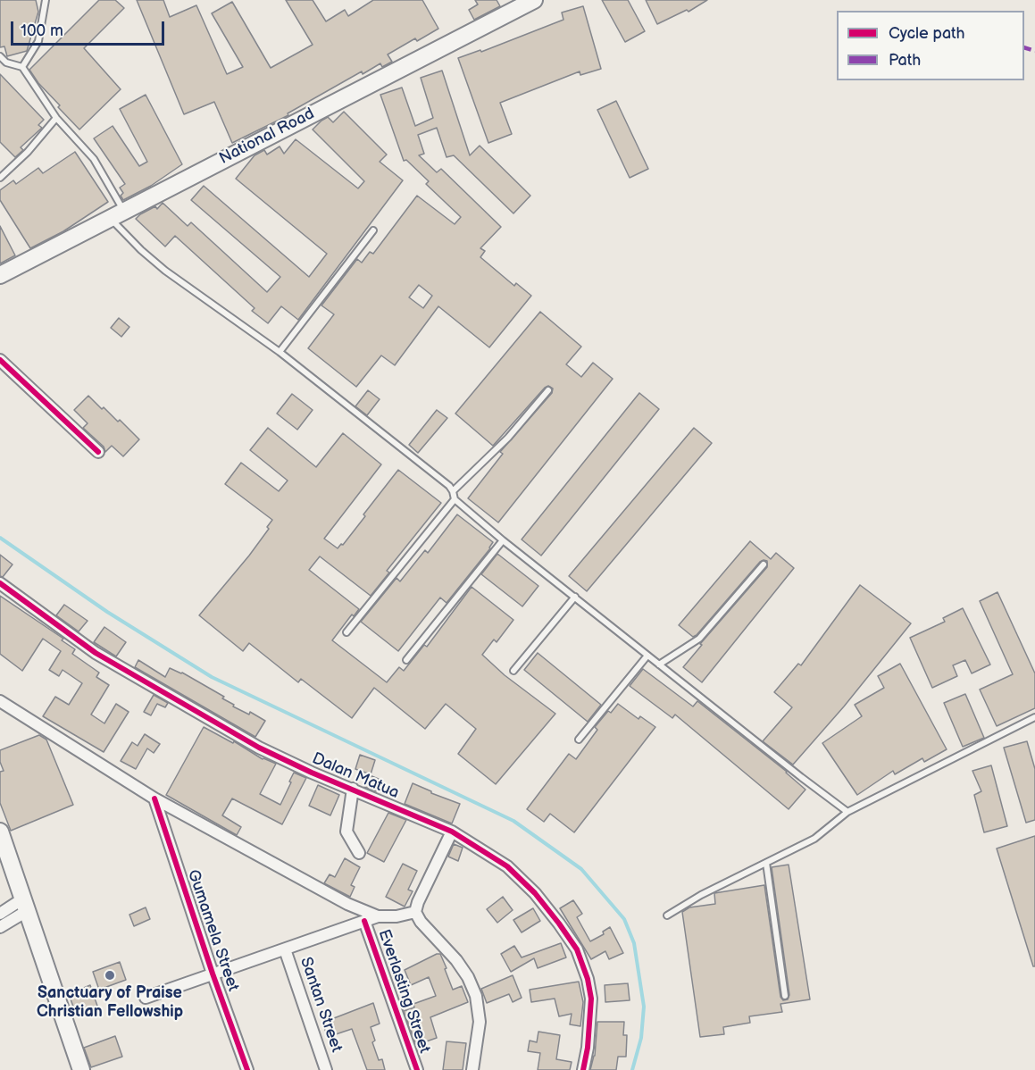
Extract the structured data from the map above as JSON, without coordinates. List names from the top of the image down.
{
  "streets": {
    "main road": ["National Road"],
    "street": [
      "Dalan Matua",
      "Gumamela Street",
      "Everlasting Street",
      "Santan Street"
    ]
  },
  "places": ["Sanctuary of Praise Christian Fellowship"],
  "legend": ["Cycle path", "Path"],
  "scale_bar": "100 m"
}
